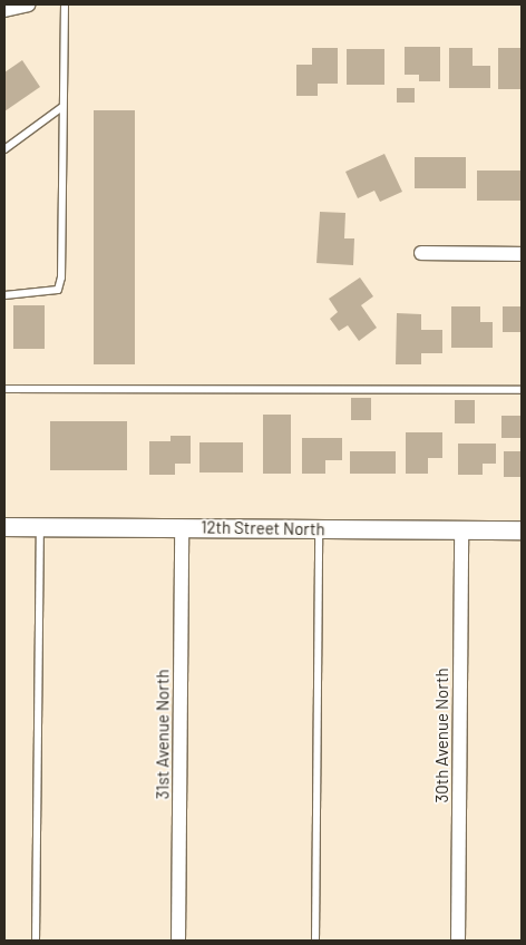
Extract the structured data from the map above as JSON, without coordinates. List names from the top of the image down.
{
  "streets": {
    "street": ["12th Street North", "31st Avenue North", "30th Avenue North"]
  },
  "crossings": [
    ["12th Street North", "31st Avenue North"],
    ["12th Street North", "30th Avenue North"]
  ]
}
